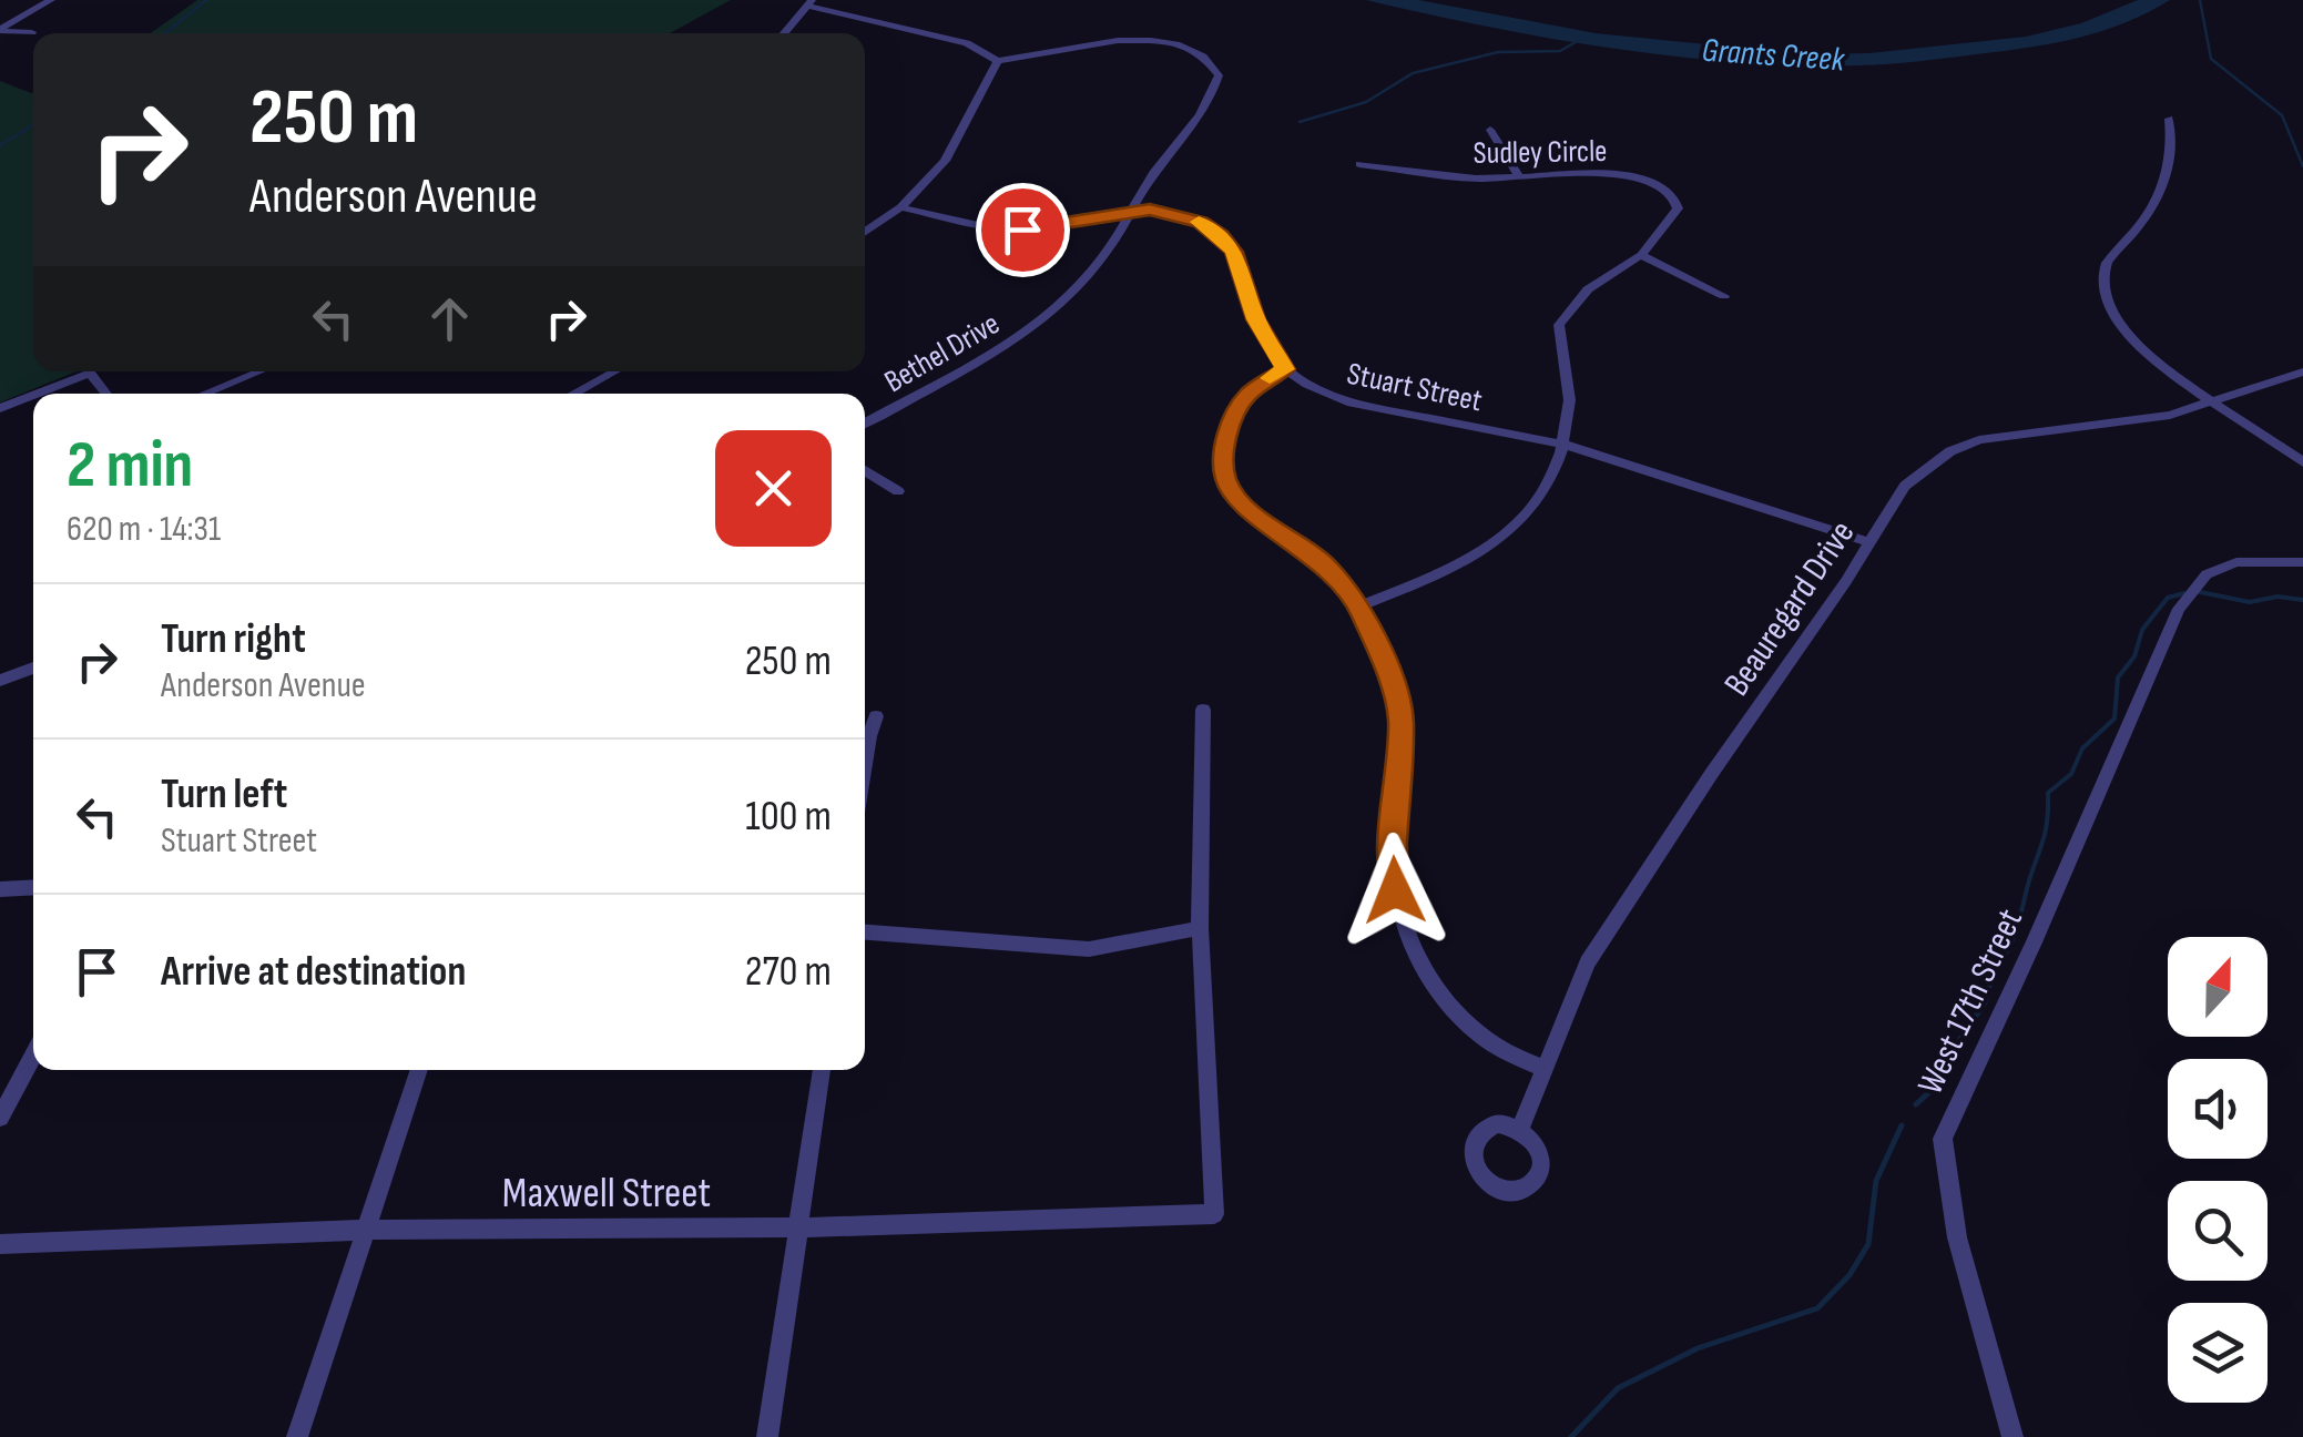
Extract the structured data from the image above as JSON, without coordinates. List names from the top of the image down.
{
  "streets": {
    "street": [
      "Sudley Circle",
      "Bethel Drive",
      "Stuart Street",
      "Beauregard Drive",
      "West 17th Street",
      "Maxwell Street"
    ]
  },
  "crossings": [
    ["Sudley Circle", "Stuart Street"],
    ["Stuart Street", "Beauregard Drive"]
  ],
  "water": ["Grants Creek"],
  "north": "top",
  "page": {
    "turn": ["250 m", "Anderson Avenue"],
    "heading": ["2 min", "620 m · 14:31"],
    "list": [
      {
        "name": "Turn right",
        "note": "Anderson Avenue",
        "value": "250 m"
      },
      {
        "name": "Turn left",
        "note": "Stuart Street",
        "value": "100 m"
      },
      {
        "name": "Arrive at destination",
        "value": "270 m"
      }
    ]
  }
}
